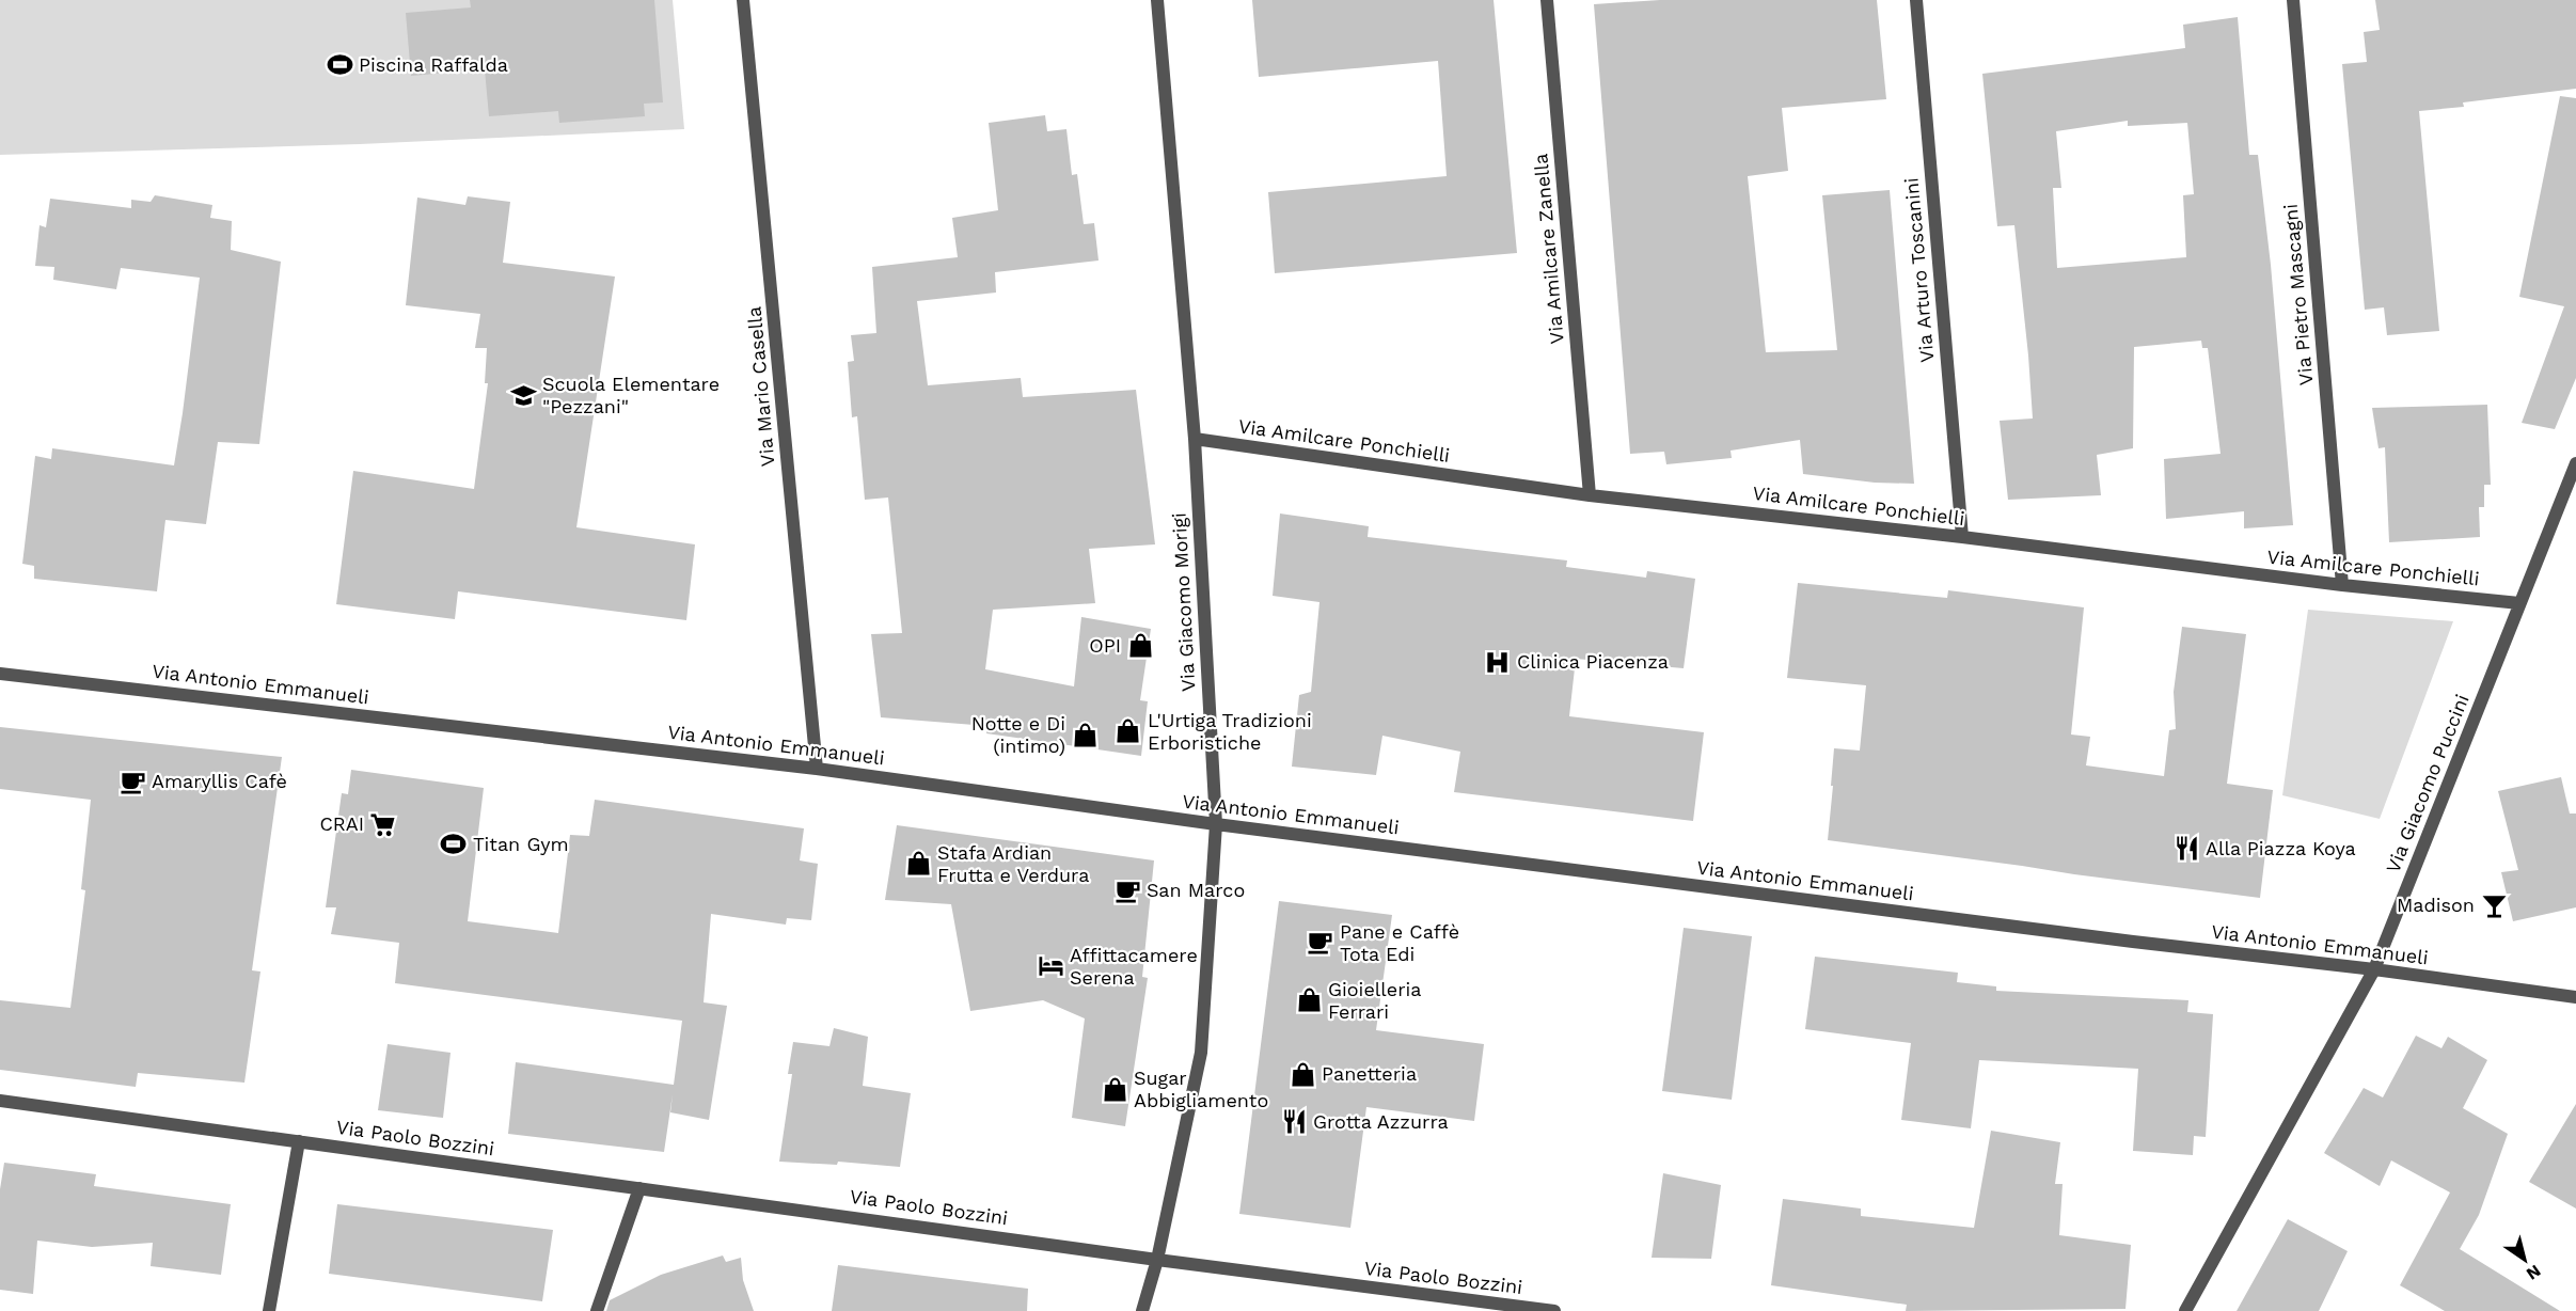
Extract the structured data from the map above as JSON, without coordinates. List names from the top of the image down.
{
  "streets": {
    "street": [
      "Via Amilcare Zanella",
      "Via Arturo Toscanini",
      "Via Pietro Mascagni",
      "Via Mario Casella",
      "Via Amilcare Ponchielli",
      "Via Giacomo Morigi",
      "Via Antonio Emmanueli",
      "Via Giacomo Puccini",
      "Via Paolo Bozzini"
    ]
  },
  "crossings": [
    ["Via Amilcare Zanella", "Via Amilcare Ponchielli"],
    ["Via Arturo Toscanini", "Via Amilcare Ponchielli"],
    ["Via Pietro Mascagni", "Via Amilcare Ponchielli"],
    ["Via Mario Casella", "Via Antonio Emmanueli"],
    ["Via Amilcare Ponchielli", "Via Giacomo Morigi"],
    ["Via Amilcare Ponchielli", "Via Giacomo Puccini"],
    ["Via Giacomo Morigi", "Via Antonio Emmanueli"],
    ["Via Giacomo Morigi", "Via Paolo Bozzini"],
    ["Via Antonio Emmanueli", "Via Giacomo Puccini"]
  ],
  "places": {
    "sports": ["Piscina Raffalda", "Titan Gym"],
    "school or university": ["Scuola Elementare \"Pezzani\""],
    "shop": [
      "OPI",
      "L'Urtiga Tradizioni Erboristiche",
      "Notte e Di (intimo)",
      "Stafa Ardian Frutta e Verdura",
      "Gioielleria Ferrari",
      "Panetteria",
      "Sugar Abbigliamento"
    ],
    "hospital": ["Clinica Piacenza"],
    "cafe": ["Amaryllis Cafè", "San Marco", "Pane e Caffè Tota Edi"],
    "supermarket": ["CRAI"],
    "restaurant": ["Alla Piazza Koya", "Grotta Azzurra"],
    "bar": ["Madison"],
    "hotel": ["Affittacamere Serena"]
  },
  "north": "bottom right"
}
